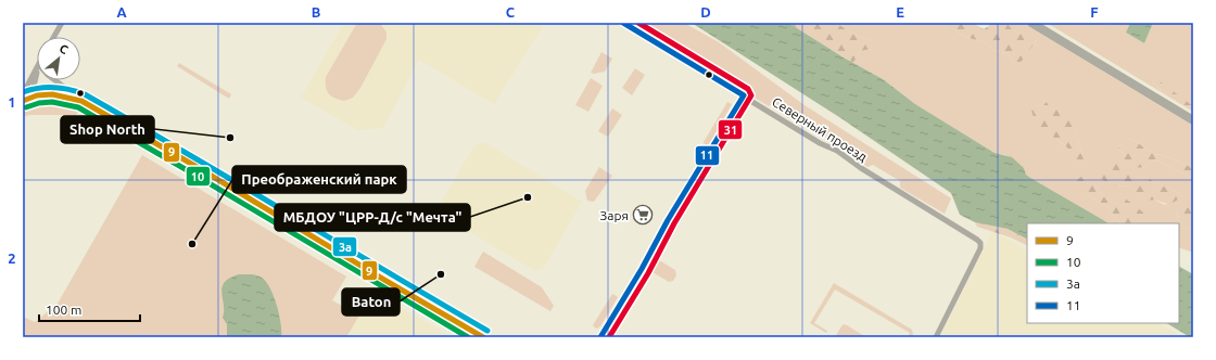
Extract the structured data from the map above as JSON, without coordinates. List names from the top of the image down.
{
  "streets": {
    "street": ["Северный проезд"]
  },
  "places": {
    "other": [
      "Shop North",
      "МБДОУ \"ЦРР-Д/с \"Мечта\"",
      "Преображенский парк",
      "Baton"
    ],
    "supermarket": ["Заря"]
  },
  "lines": [
    "transit line 11",
    "transit line 31",
    "transit line 3а",
    "transit line 9",
    "transit line 10"
  ],
  "legend": [
    "9",
    "10",
    "3а",
    "11"
  ],
  "scale_bar": "100 m",
  "north": "top right",
  "grid": {
    "columns": [
      "A",
      "B",
      "C",
      "D",
      "E",
      "F"
    ],
    "rows": ["1", "2"]
  }
}
